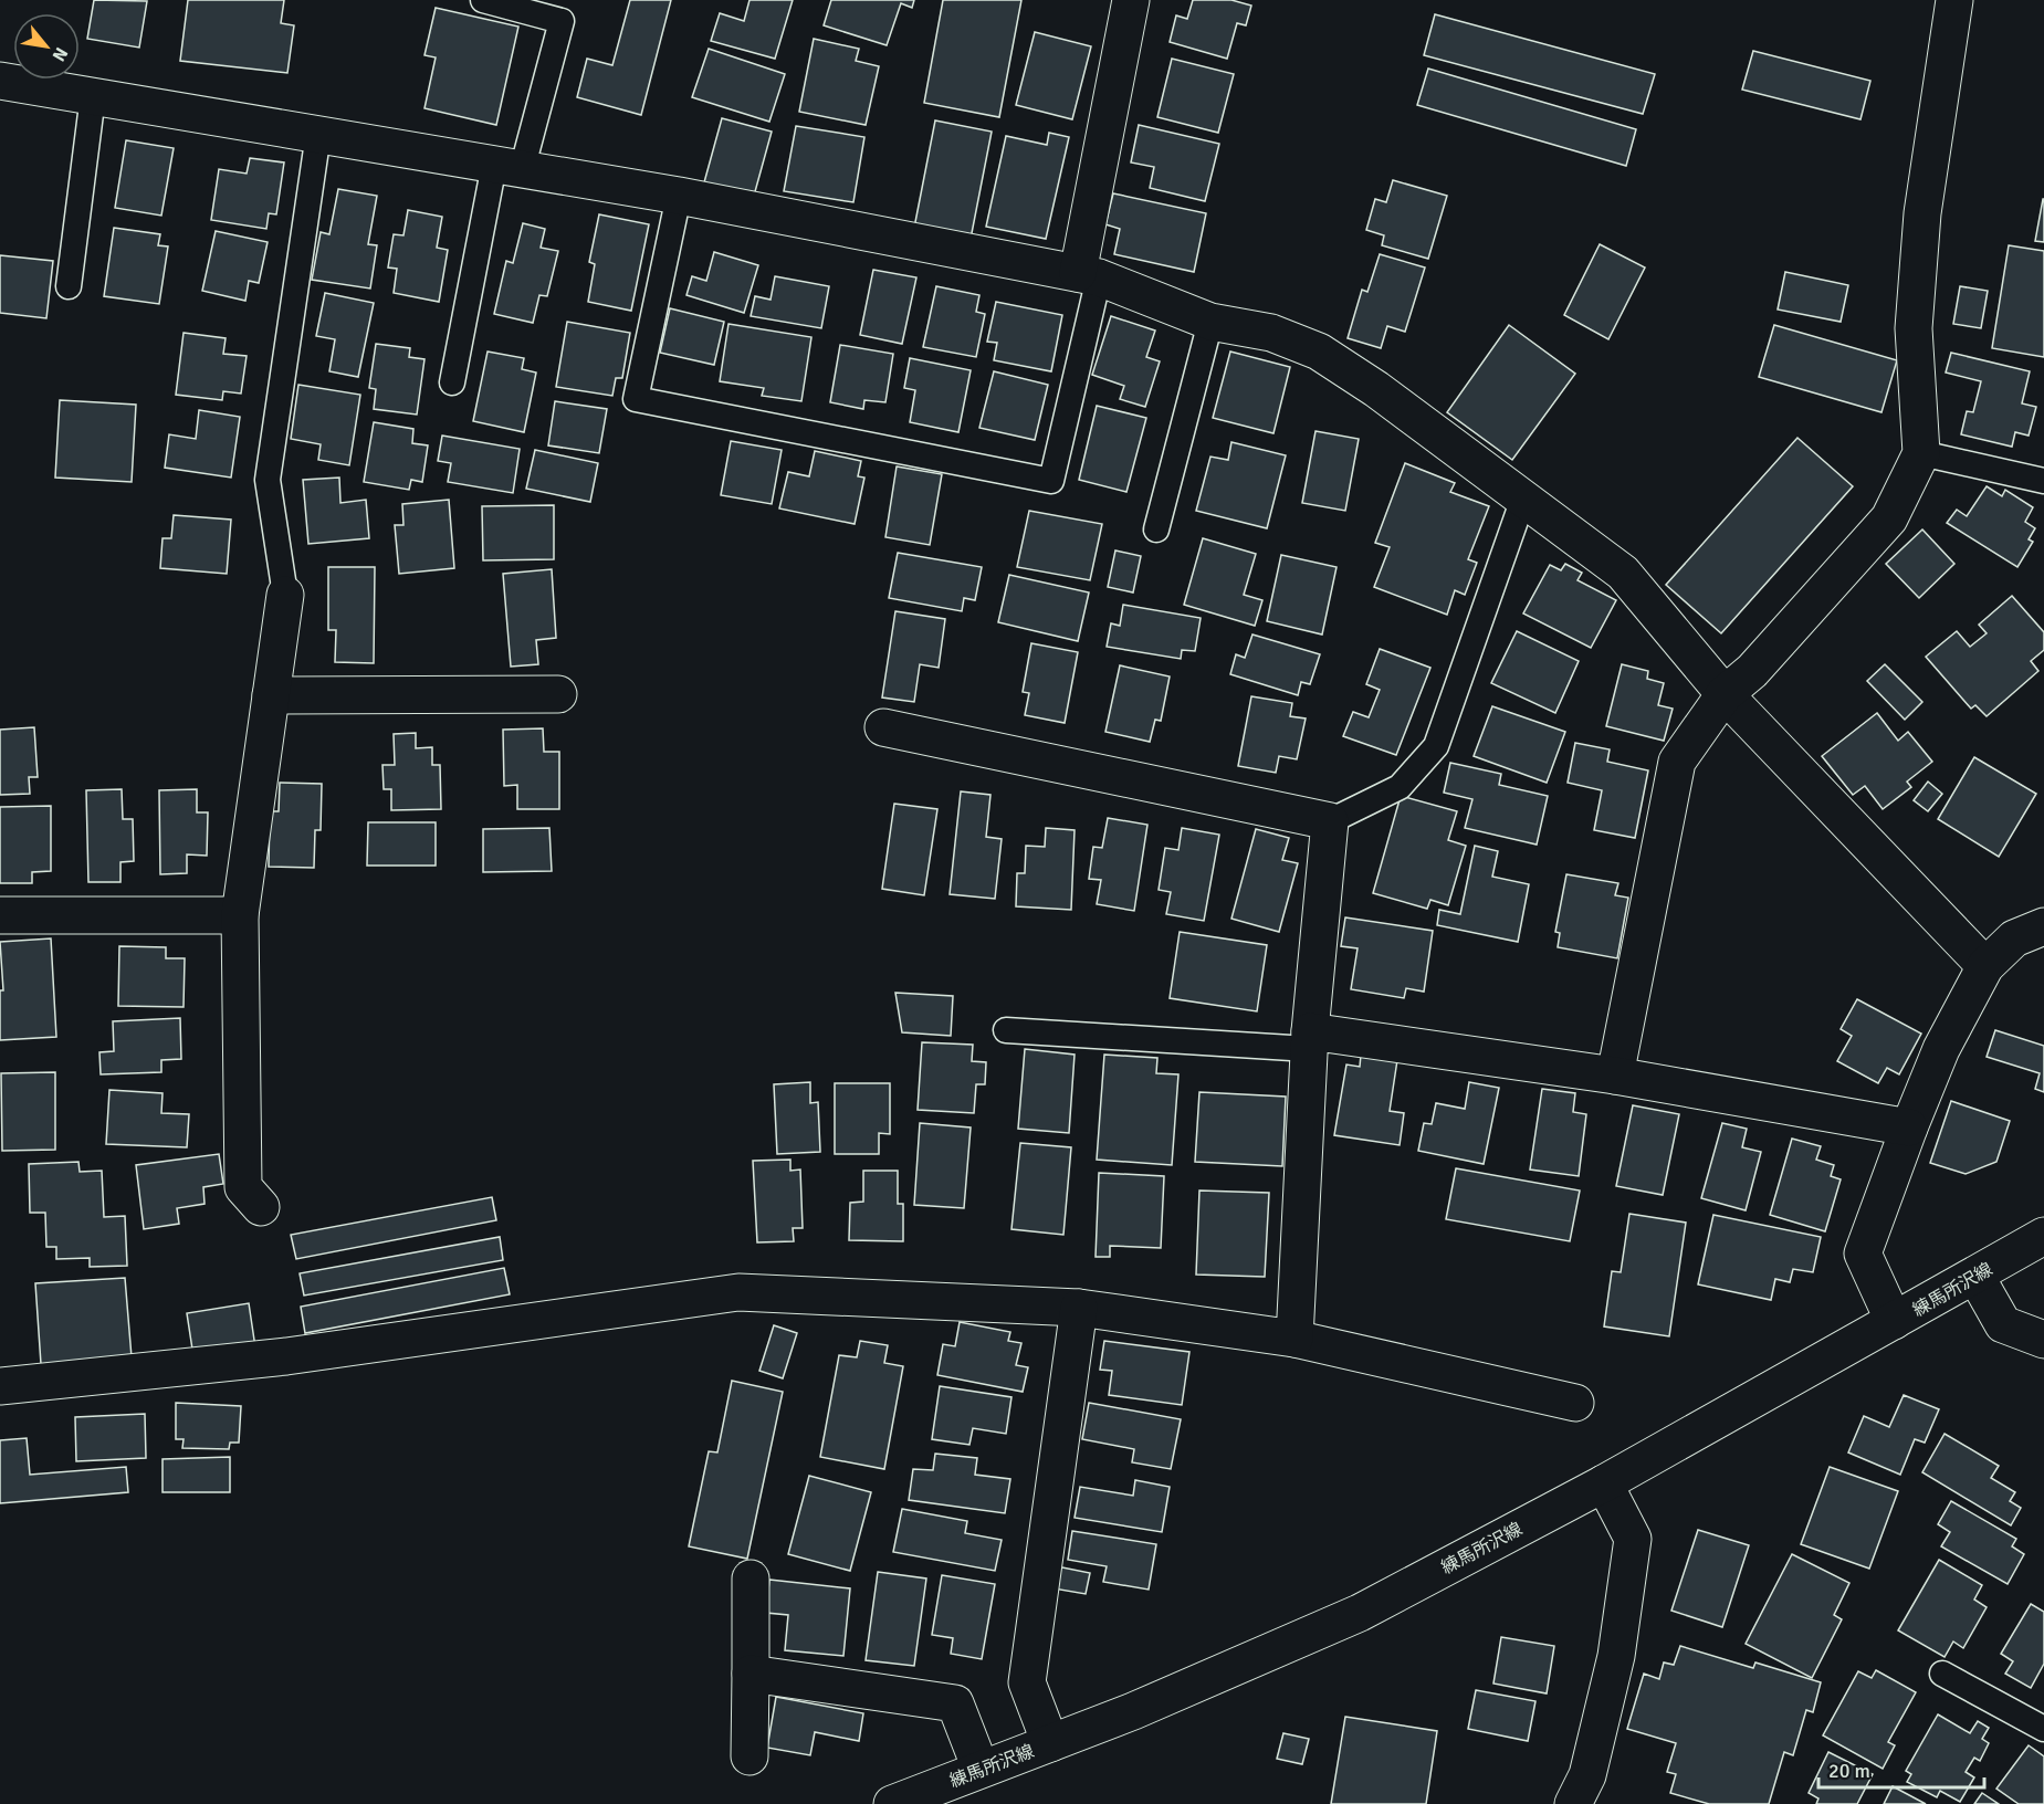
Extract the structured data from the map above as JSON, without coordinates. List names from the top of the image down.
{
  "streets": {
    "street": ["練馬所沢線"]
  },
  "scale_bar": "20 m",
  "north": "bottom right"
}
